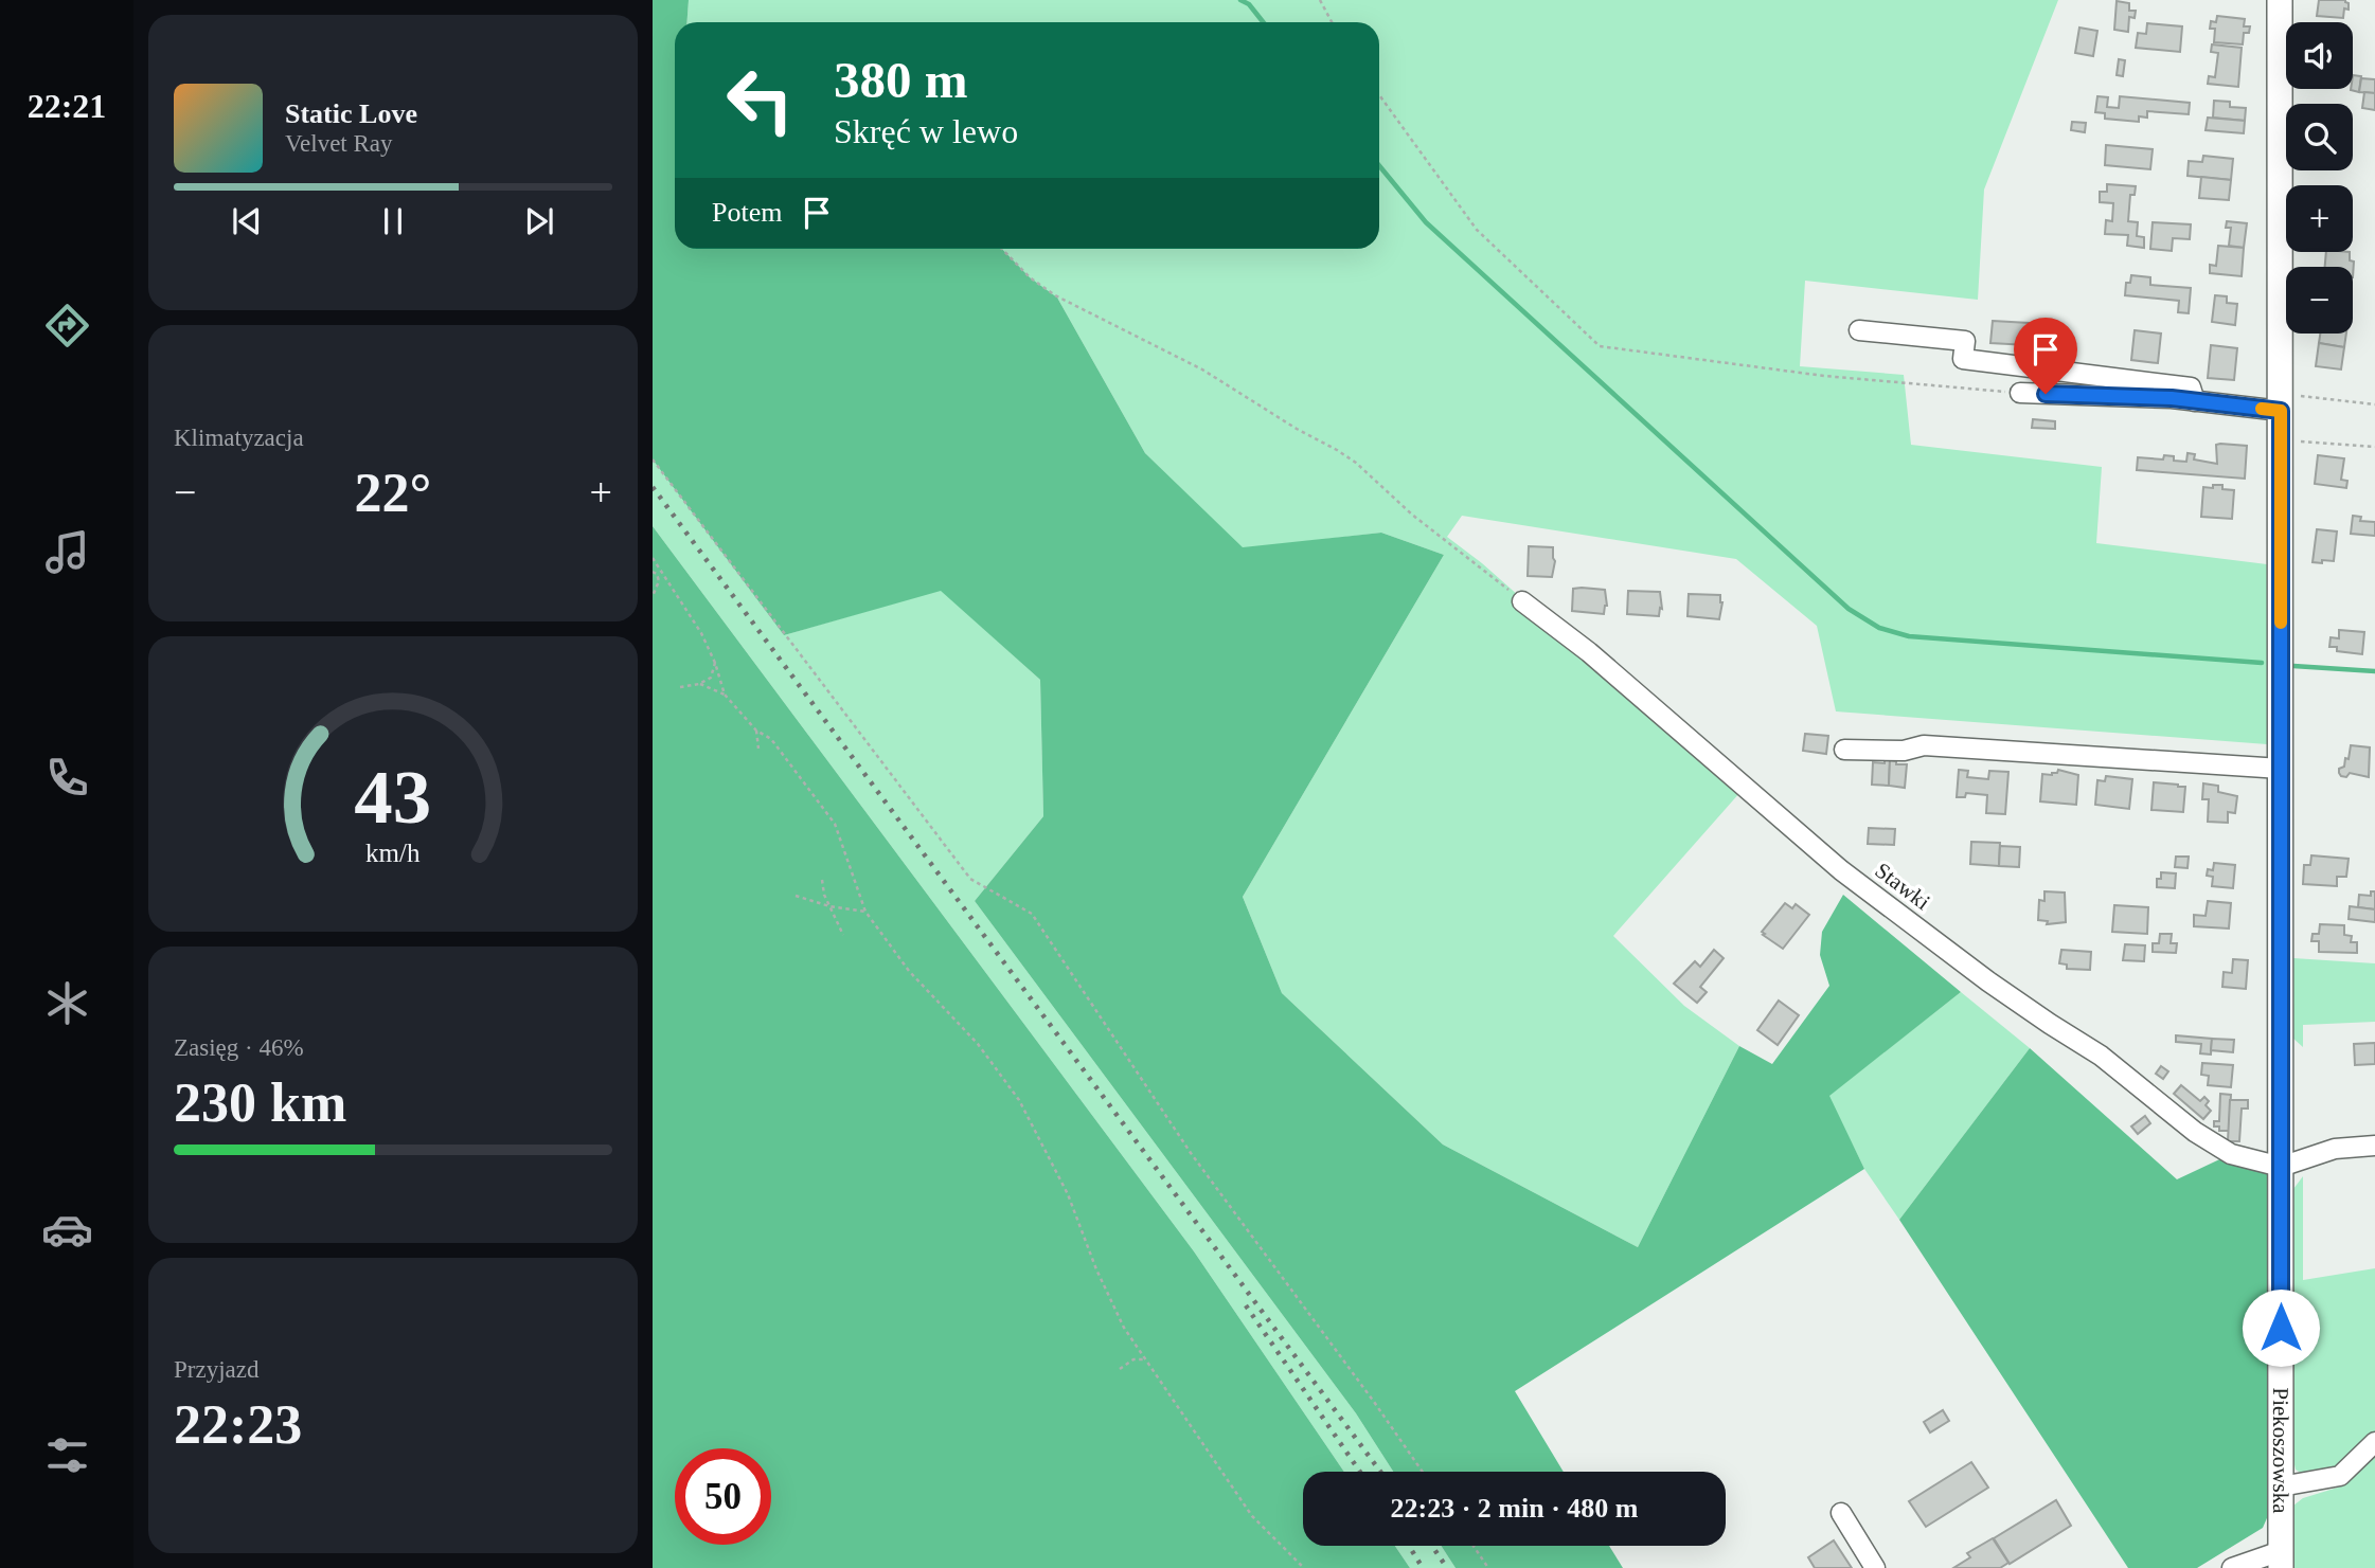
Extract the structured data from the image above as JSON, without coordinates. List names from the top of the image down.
{
  "streets": {
    "main road": ["Piekoszowska"],
    "street": ["Stawki"]
  },
  "crossings": [
    ["Stawki", "Piekoszowska"]
  ],
  "page": {
    "tabs": "22:21",
    "map_buttons": ["+", "−"],
    "turn": ["380 m", "Skręć w lewo"],
    "song": ["Static Love", "Velvet Ray"],
    "then": "Potem",
    "tile": [
      "Klimatyzacja",
      ["Zasięg · 46%", "230 km"],
      ["Przyjazd", "22:23"]
    ],
    "heat": ["−", "22°", "+"],
    "limit": "50",
    "trip": "22:23 · 2 min · 480 m",
    "gauge": ["43", "km/h"]
  }
}
